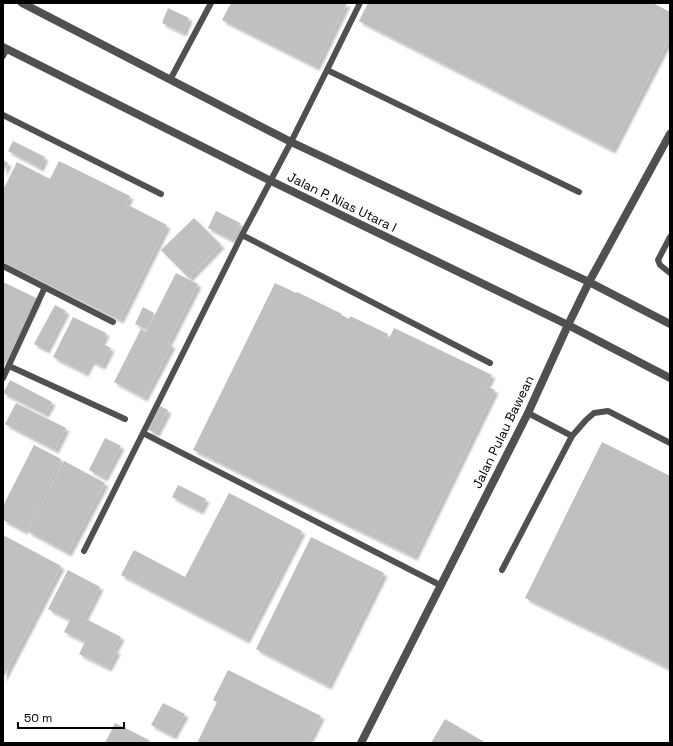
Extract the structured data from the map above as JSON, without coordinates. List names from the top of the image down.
{
  "streets": {
    "street": ["Jalan P. Nias Utara I", "Jalan Pulau Bawean"]
  },
  "crossings": [
    ["Jalan P. Nias Utara I", "Jalan Pulau Bawean"]
  ],
  "scale_bar": "50 m"
}
